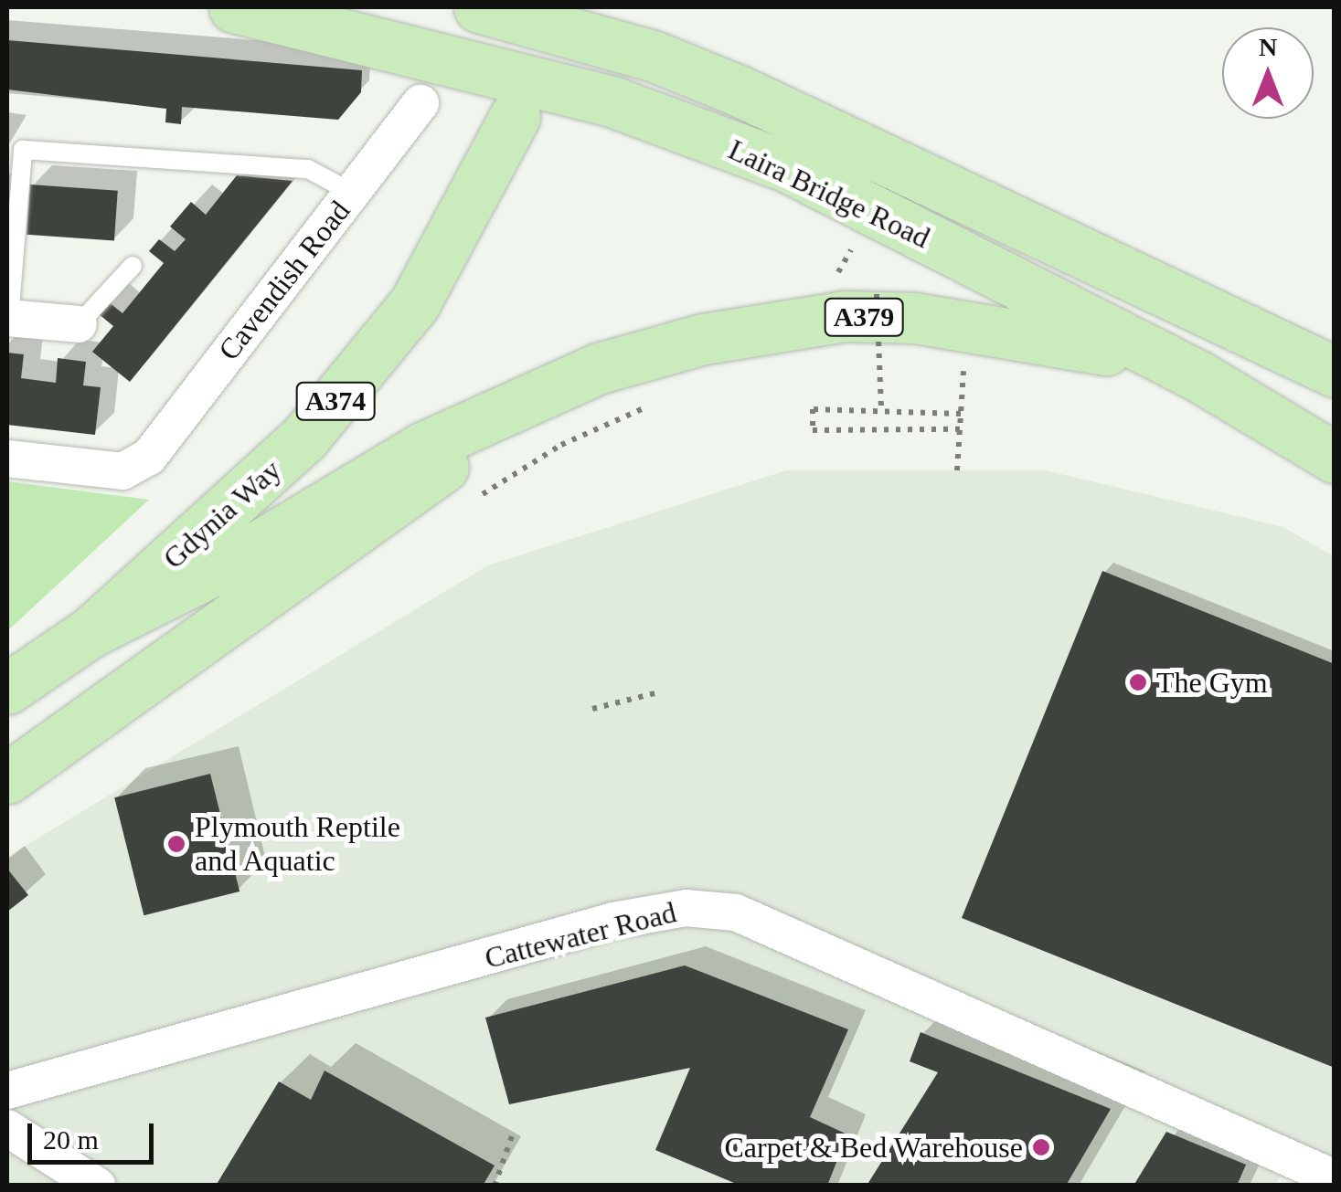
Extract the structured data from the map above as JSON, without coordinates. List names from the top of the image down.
{
  "streets": {
    "main road": [
      "Laira Bridge Road",
      "A379",
      "A374",
      "Gdynia Way"
    ],
    "street": ["Cavendish Road", "Cattewater Road"]
  },
  "crossings": [
    ["Laira Bridge Road", "A379"],
    ["Laira Bridge Road", "A374"],
    ["Laira Bridge Road", "Gdynia Way"],
    ["A379", "Gdynia Way"],
    ["A374", "Gdynia Way"]
  ],
  "places": ["The Gym", "Plymouth Reptile and Aquatic", "Carpet & Bed Warehouse"],
  "scale_bar": "20 m",
  "north": "top"
}
